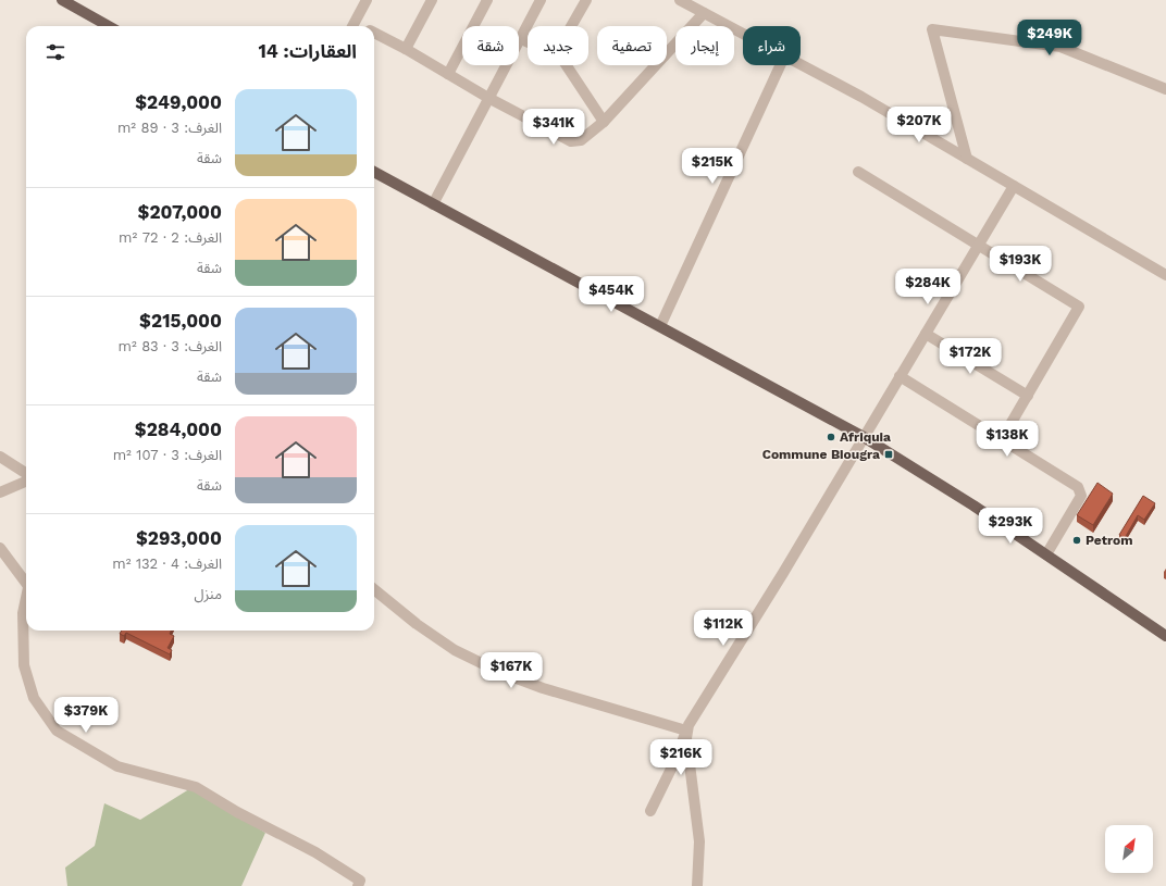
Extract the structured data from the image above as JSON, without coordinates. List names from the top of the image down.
{
  "places": {
    "other": ["Afriquia", "Petrom"],
    "transit": ["Commune Biougra"]
  },
  "north": "top right",
  "page": {
    "price": [
      "$249K",
      "$207K",
      "$341K",
      "$215K",
      "$193K",
      "$284K",
      "$454K",
      "$172K",
      "$138K",
      "$293K",
      "$112K",
      "$167K",
      "$379K",
      "$216K"
    ],
    "chip": [
      "شراء",
      "إيجار",
      "تصفية",
      "جديد",
      "شقة"
    ],
    "heading": "العقارات: 14",
    "list": [
      {
        "name": "$249,000",
        "note": "الغرف: 3 · 89 m² · شقة"
      },
      {
        "name": "$207,000",
        "note": "الغرف: 2 · 72 m² · شقة"
      },
      {
        "name": "$215,000",
        "note": "الغرف: 3 · 83 m² · شقة"
      },
      {
        "name": "$284,000",
        "note": "الغرف: 3 · 107 m² · شقة"
      },
      {
        "name": "$293,000",
        "note": "الغرف: 4 · 132 m² · منزل"
      }
    ]
  }
}
